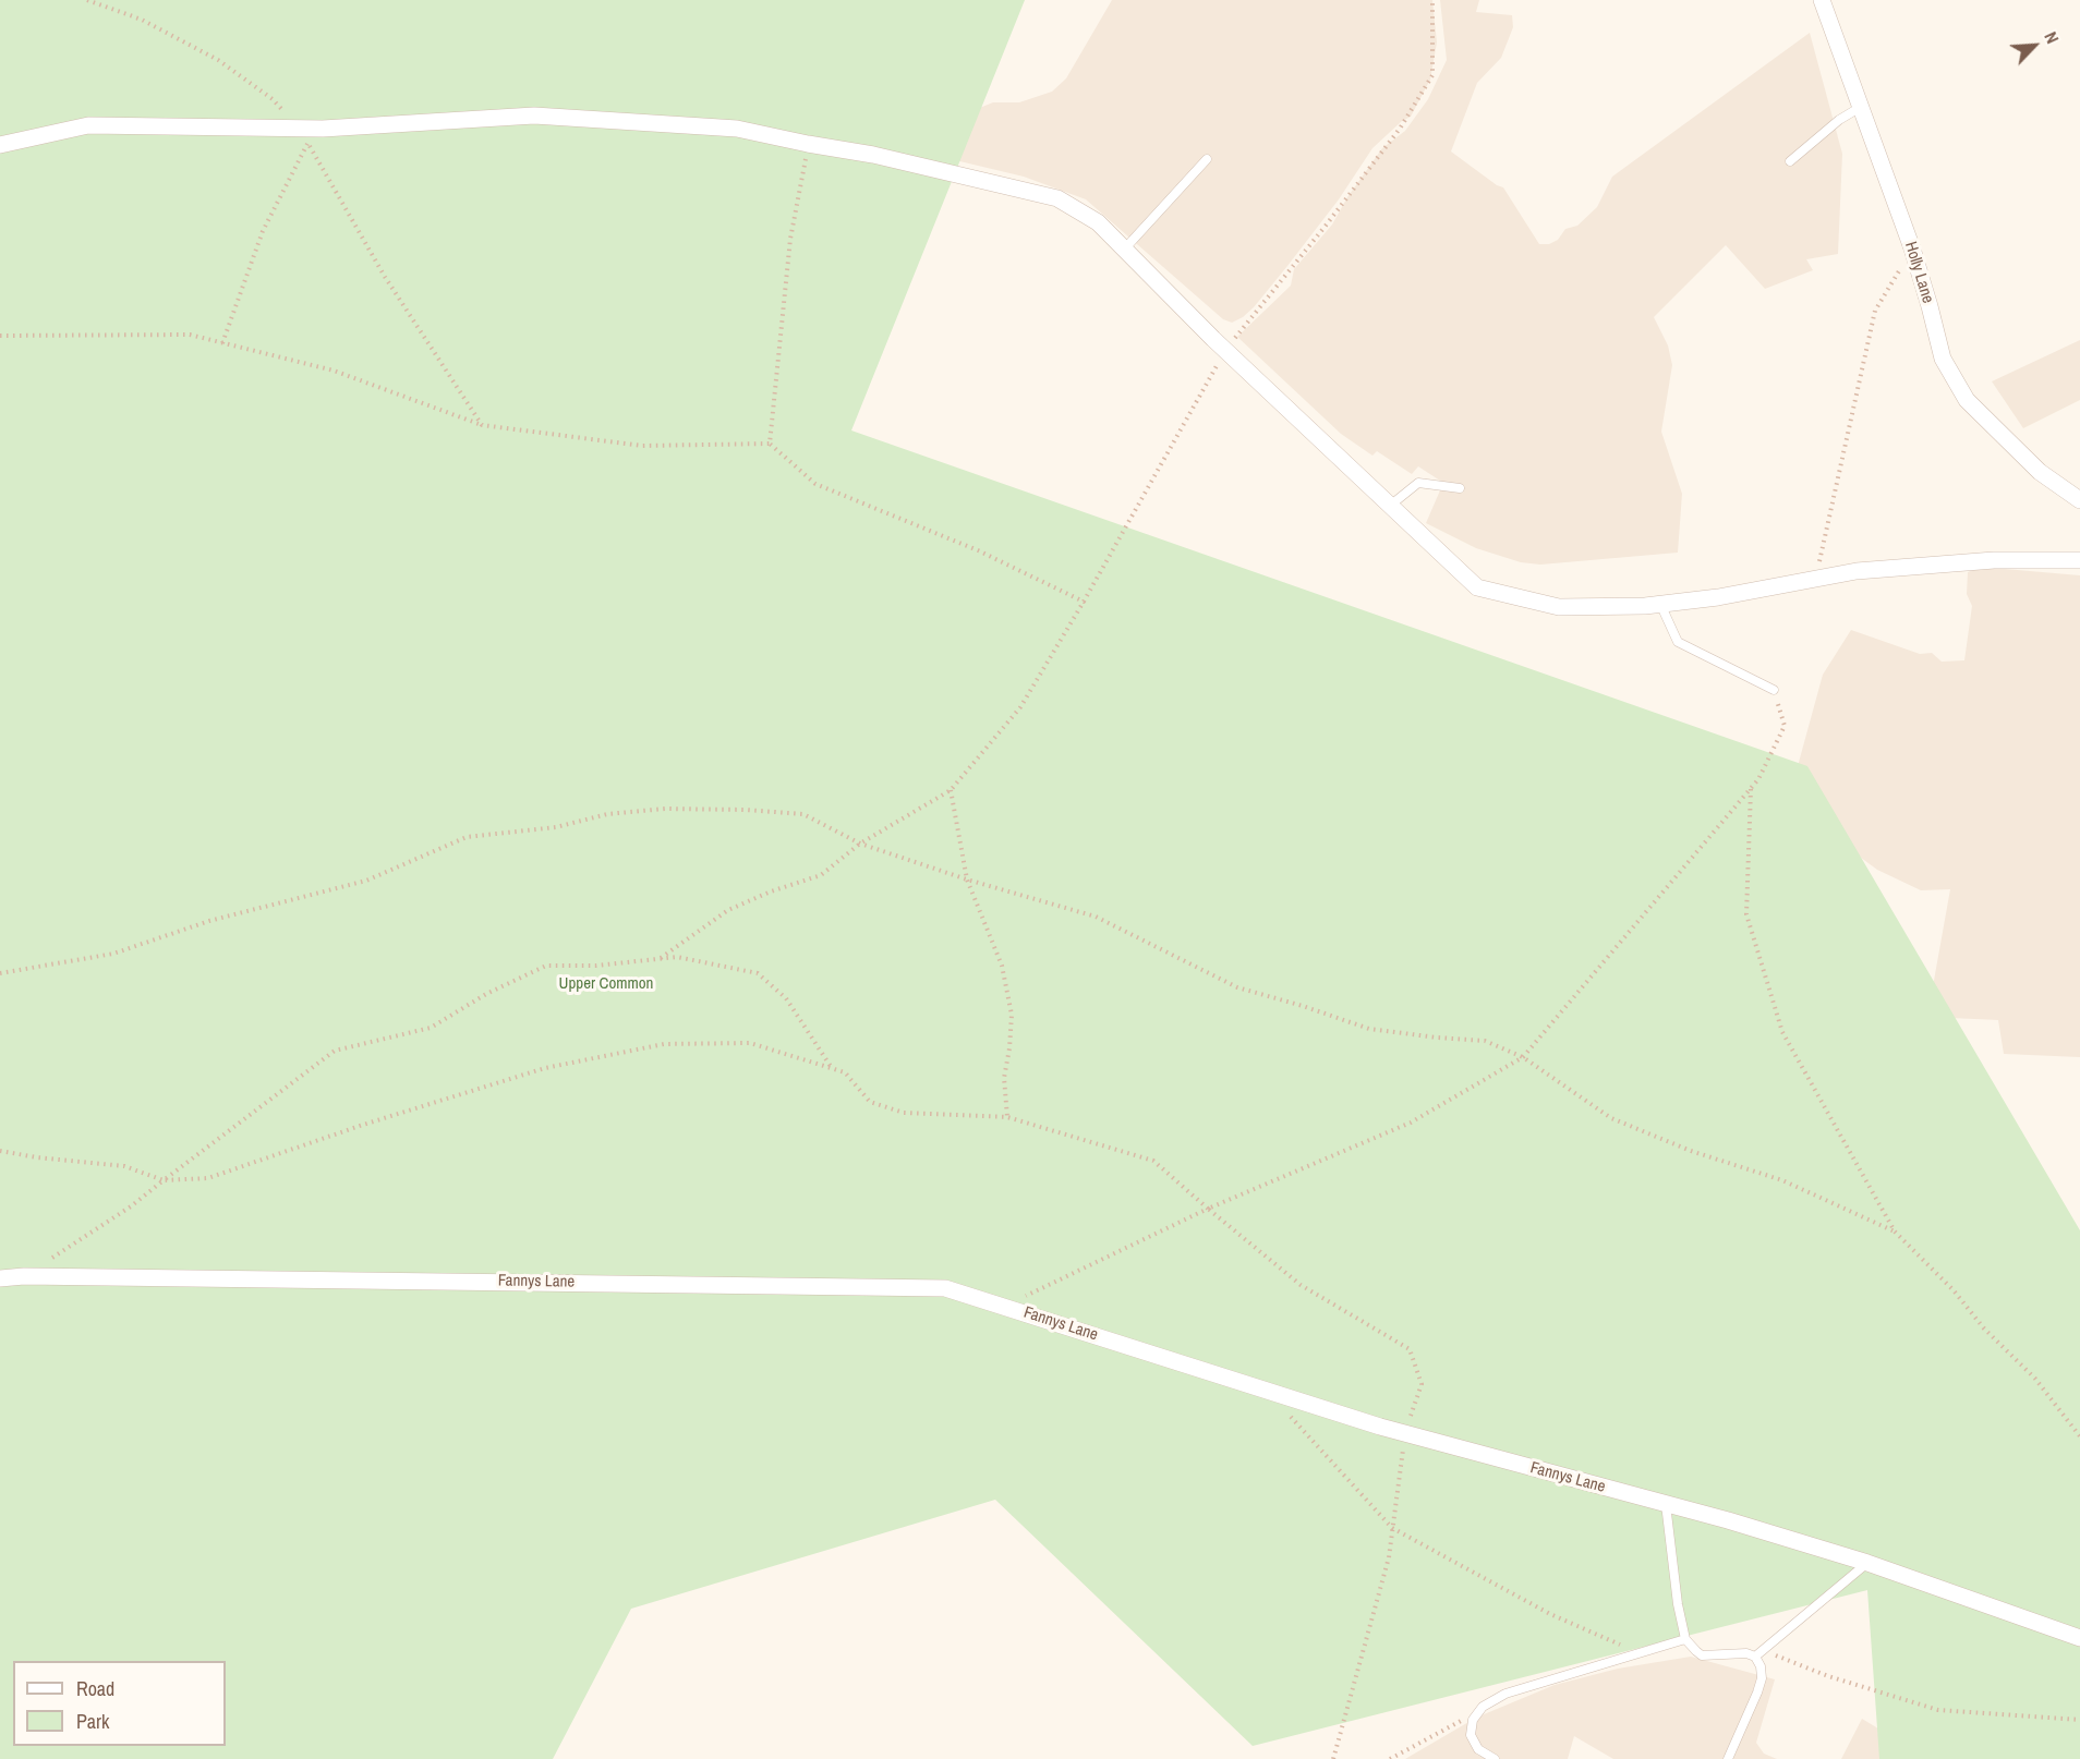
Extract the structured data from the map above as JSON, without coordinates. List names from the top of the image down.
{
  "streets": {
    "street": ["Holly Lane", "Fannys Lane"]
  },
  "parks": ["Upper Common"],
  "legend": ["Road", "Park"],
  "north": "top right"
}
